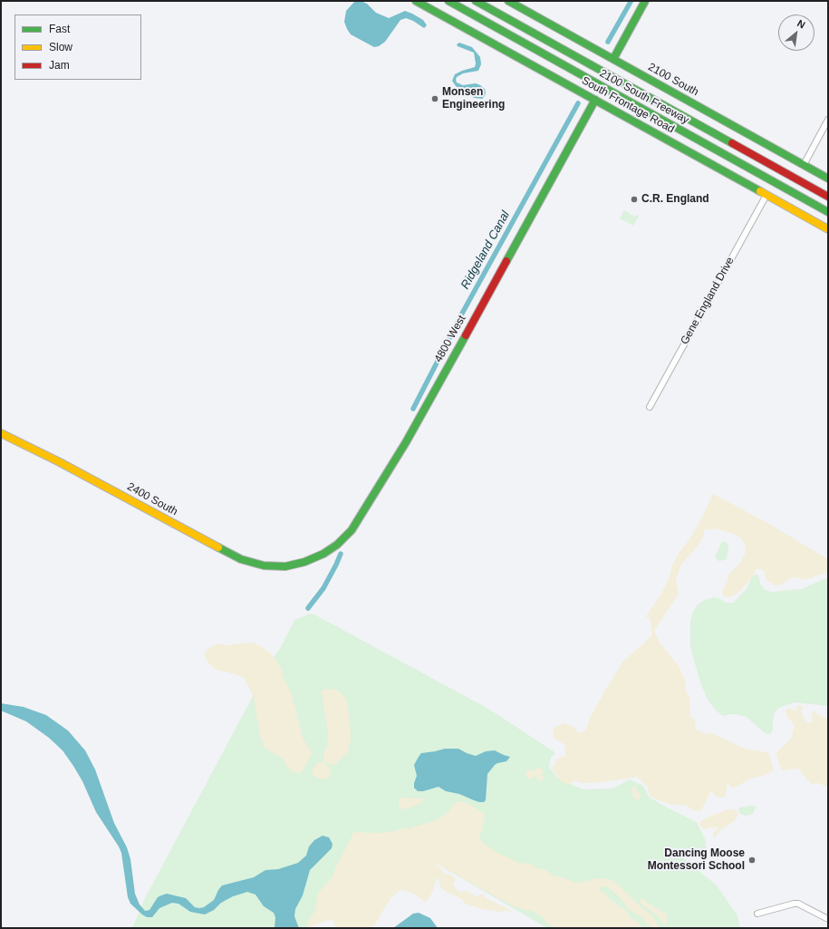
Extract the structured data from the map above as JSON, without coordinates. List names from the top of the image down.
{
  "streets": {
    "main road": [
      "2100 South",
      "2100 South Freeway",
      "South Frontage Road",
      "4800 West",
      "2400 South"
    ],
    "street": ["Gene England Drive"]
  },
  "crossings": [
    ["South Frontage Road", "Gene England Drive"],
    ["South Frontage Road", "4800 West"],
    ["4800 West", "2400 South"]
  ],
  "water": ["Ridgeland Canal"],
  "places": ["Monsen Engineering", "C.R. England", "Dancing Moose Montessori School"],
  "legend": ["Fast", "Slow", "Jam"],
  "north": "top right"
}
